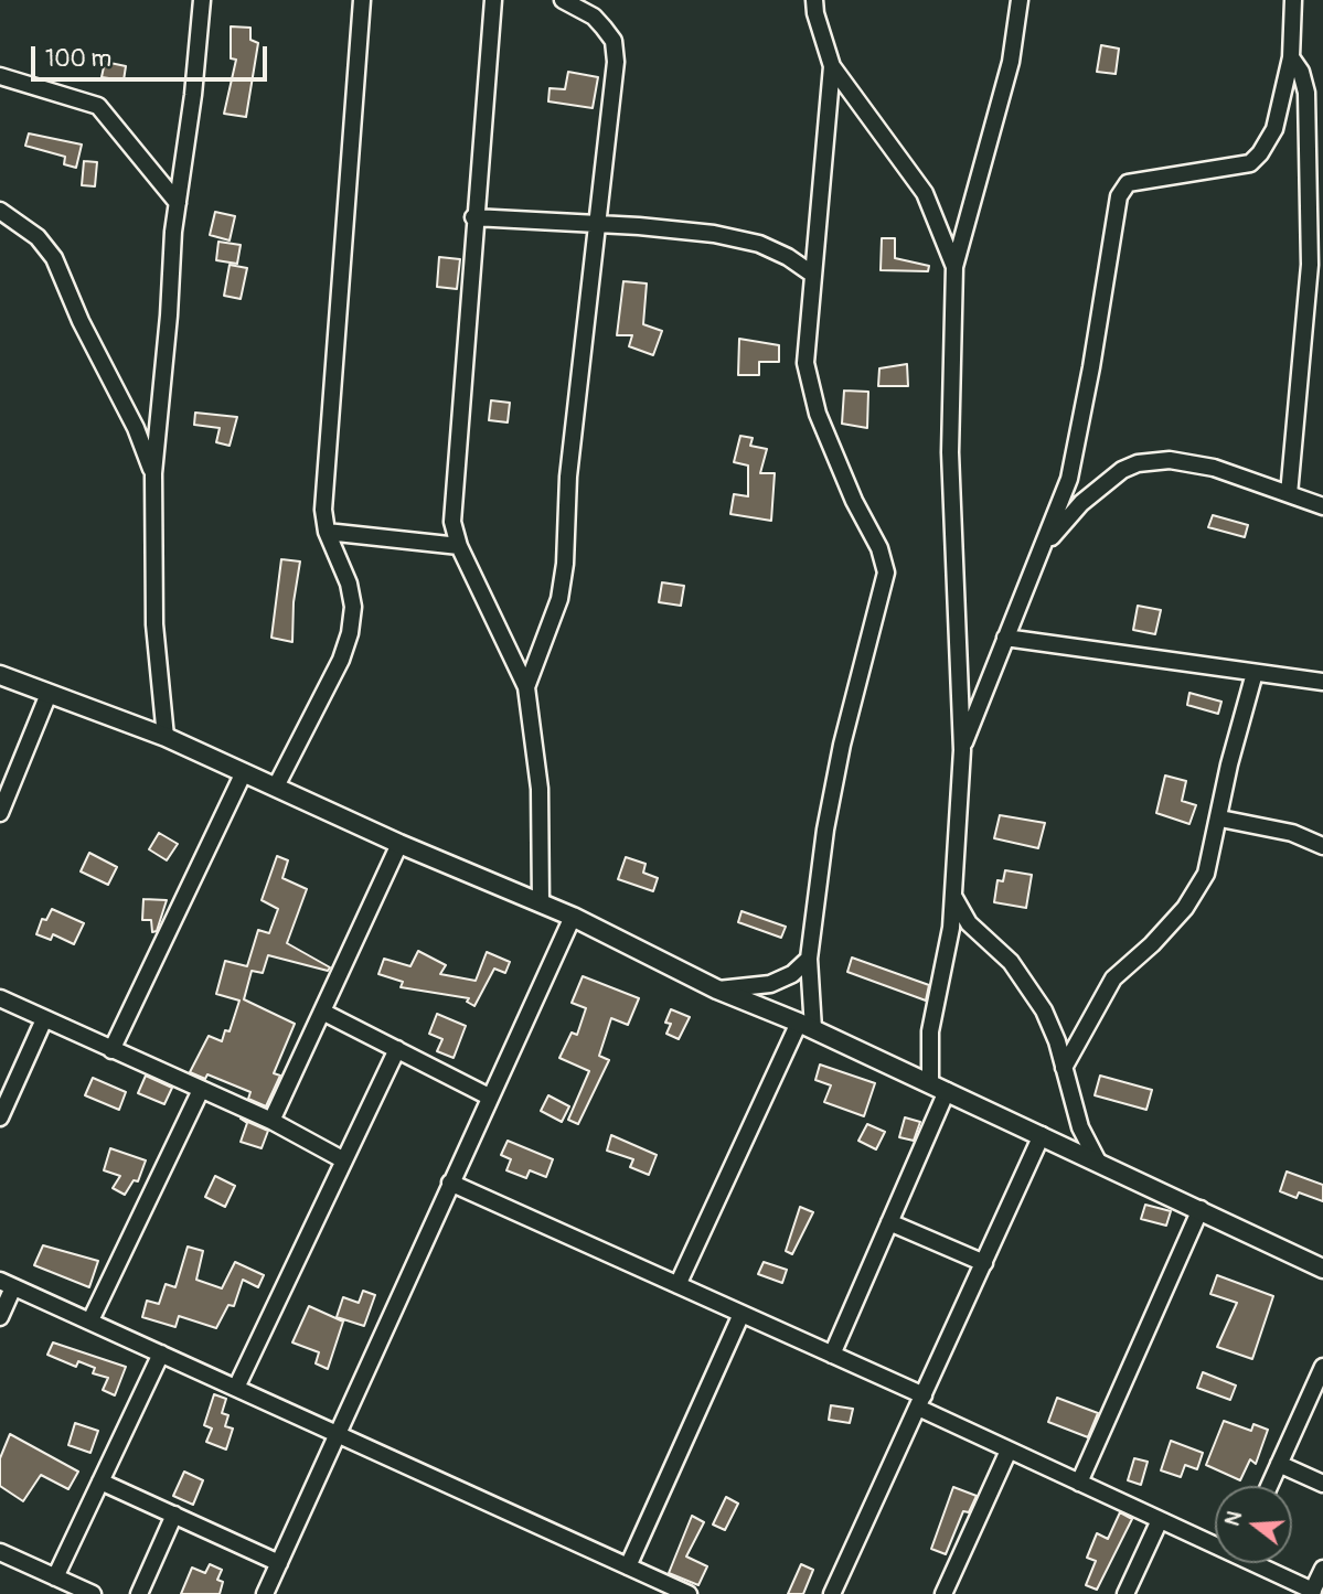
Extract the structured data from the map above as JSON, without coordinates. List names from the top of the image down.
{
  "scale_bar": "100 m",
  "north": "left"
}
